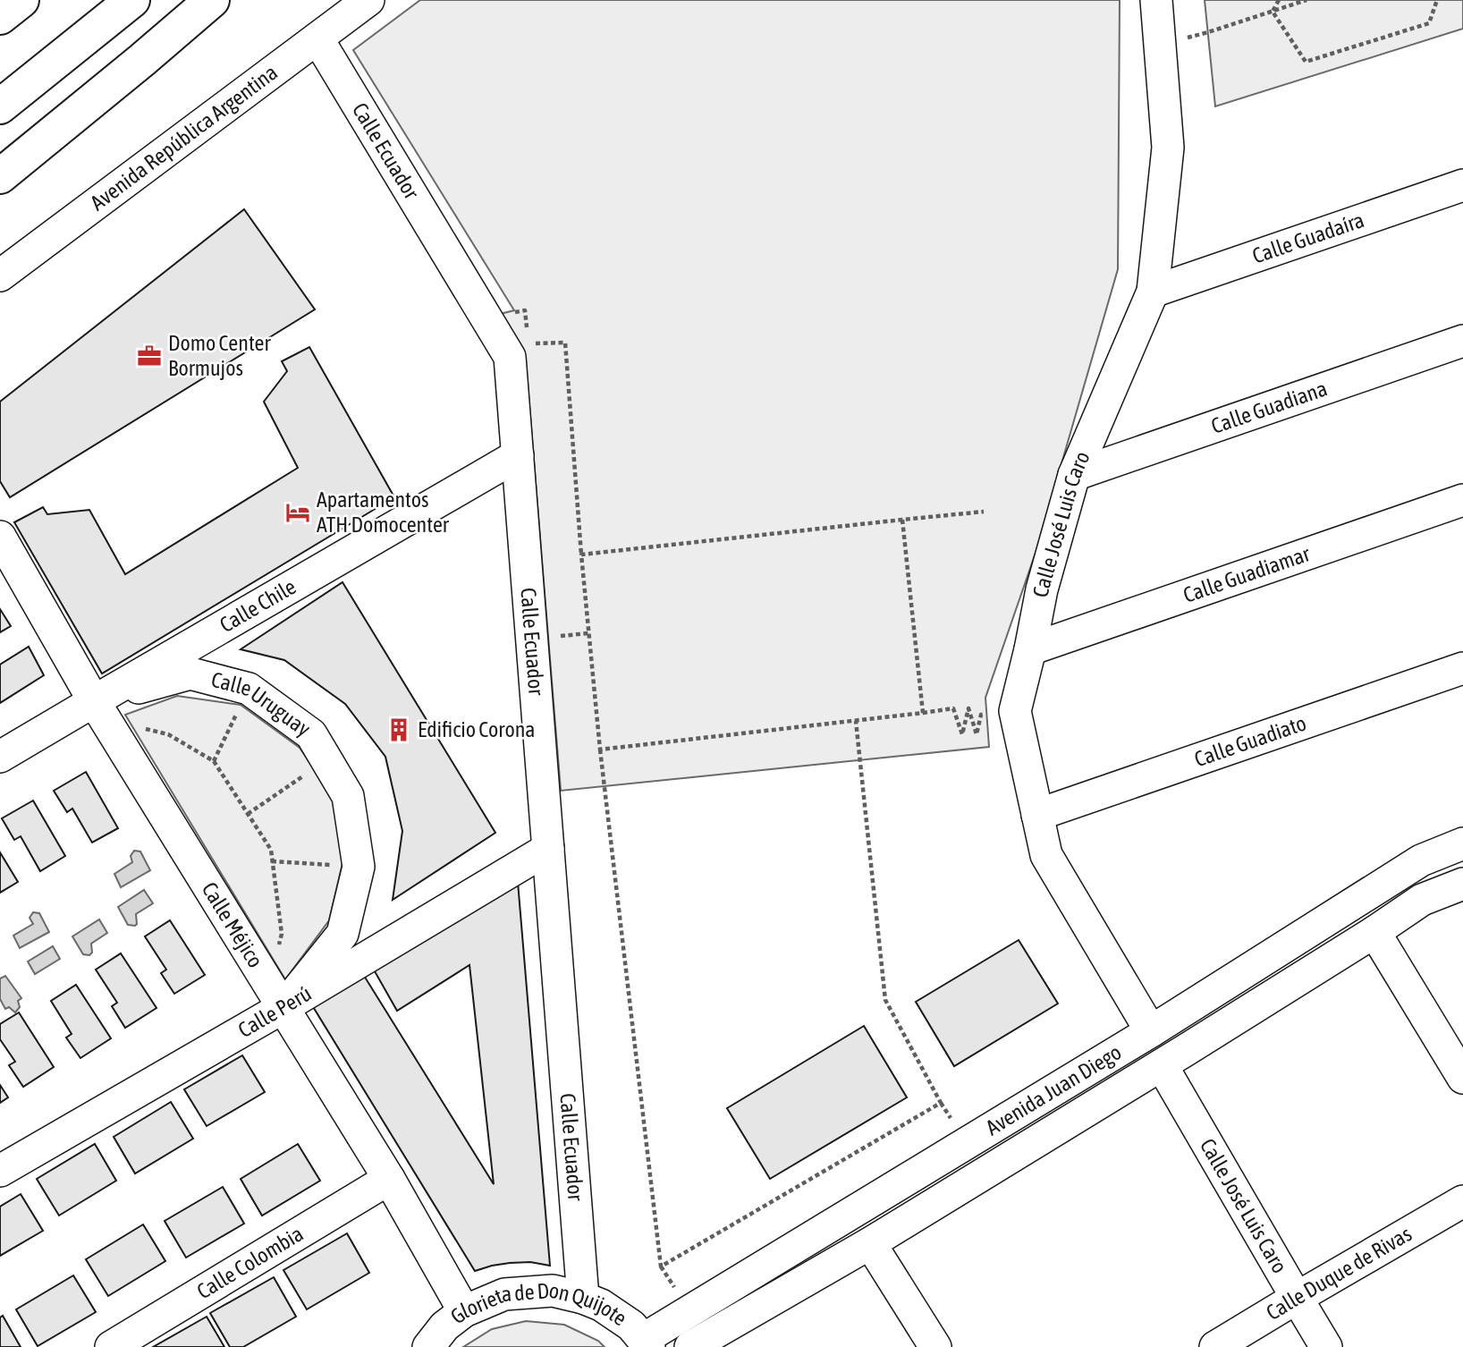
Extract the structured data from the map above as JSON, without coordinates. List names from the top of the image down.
{
  "streets": {
    "street": [
      "Avenida República Argentina",
      "Calle Ecuador",
      "Calle Guadaíra",
      "Calle Guadiana",
      "Calle José Luis Caro",
      "Calle Guadiamar",
      "Calle Chile",
      "Calle Uruguay",
      "Calle Guadiato",
      "Calle Méjico",
      "Calle Perú",
      "Avenida Juan Diego",
      "Calle Colombia",
      "Calle Duque de Rivas",
      "Glorieta de Don Quijote"
    ]
  },
  "crossings": [
    ["Avenida República Argentina", "Calle Ecuador"],
    ["Calle Ecuador", "Calle Chile"],
    ["Calle Ecuador", "Calle Perú"],
    ["Calle Ecuador", "Glorieta de Don Quijote"],
    ["Calle Guadaíra", "Calle José Luis Caro"],
    ["Calle Guadiana", "Calle José Luis Caro"],
    ["Calle José Luis Caro", "Calle Guadiamar"],
    ["Calle José Luis Caro", "Calle Guadiato"],
    ["Calle José Luis Caro", "Avenida Juan Diego"],
    ["Calle José Luis Caro", "Calle Duque de Rivas"],
    ["Calle Chile", "Calle Uruguay"],
    ["Calle Chile", "Calle Méjico"],
    ["Calle Uruguay", "Calle Méjico"],
    ["Calle Uruguay", "Calle Perú"],
    ["Calle Méjico", "Calle Perú"],
    ["Calle Méjico", "Calle Colombia"],
    ["Calle Méjico", "Glorieta de Don Quijote"],
    ["Avenida Juan Diego", "Glorieta de Don Quijote"]
  ],
  "places": {
    "office": ["Domo Center Bormujos"],
    "hotel": ["Apartamentos ATH Domocenter"],
    "building": ["Edificio Corona"]
  }
}
